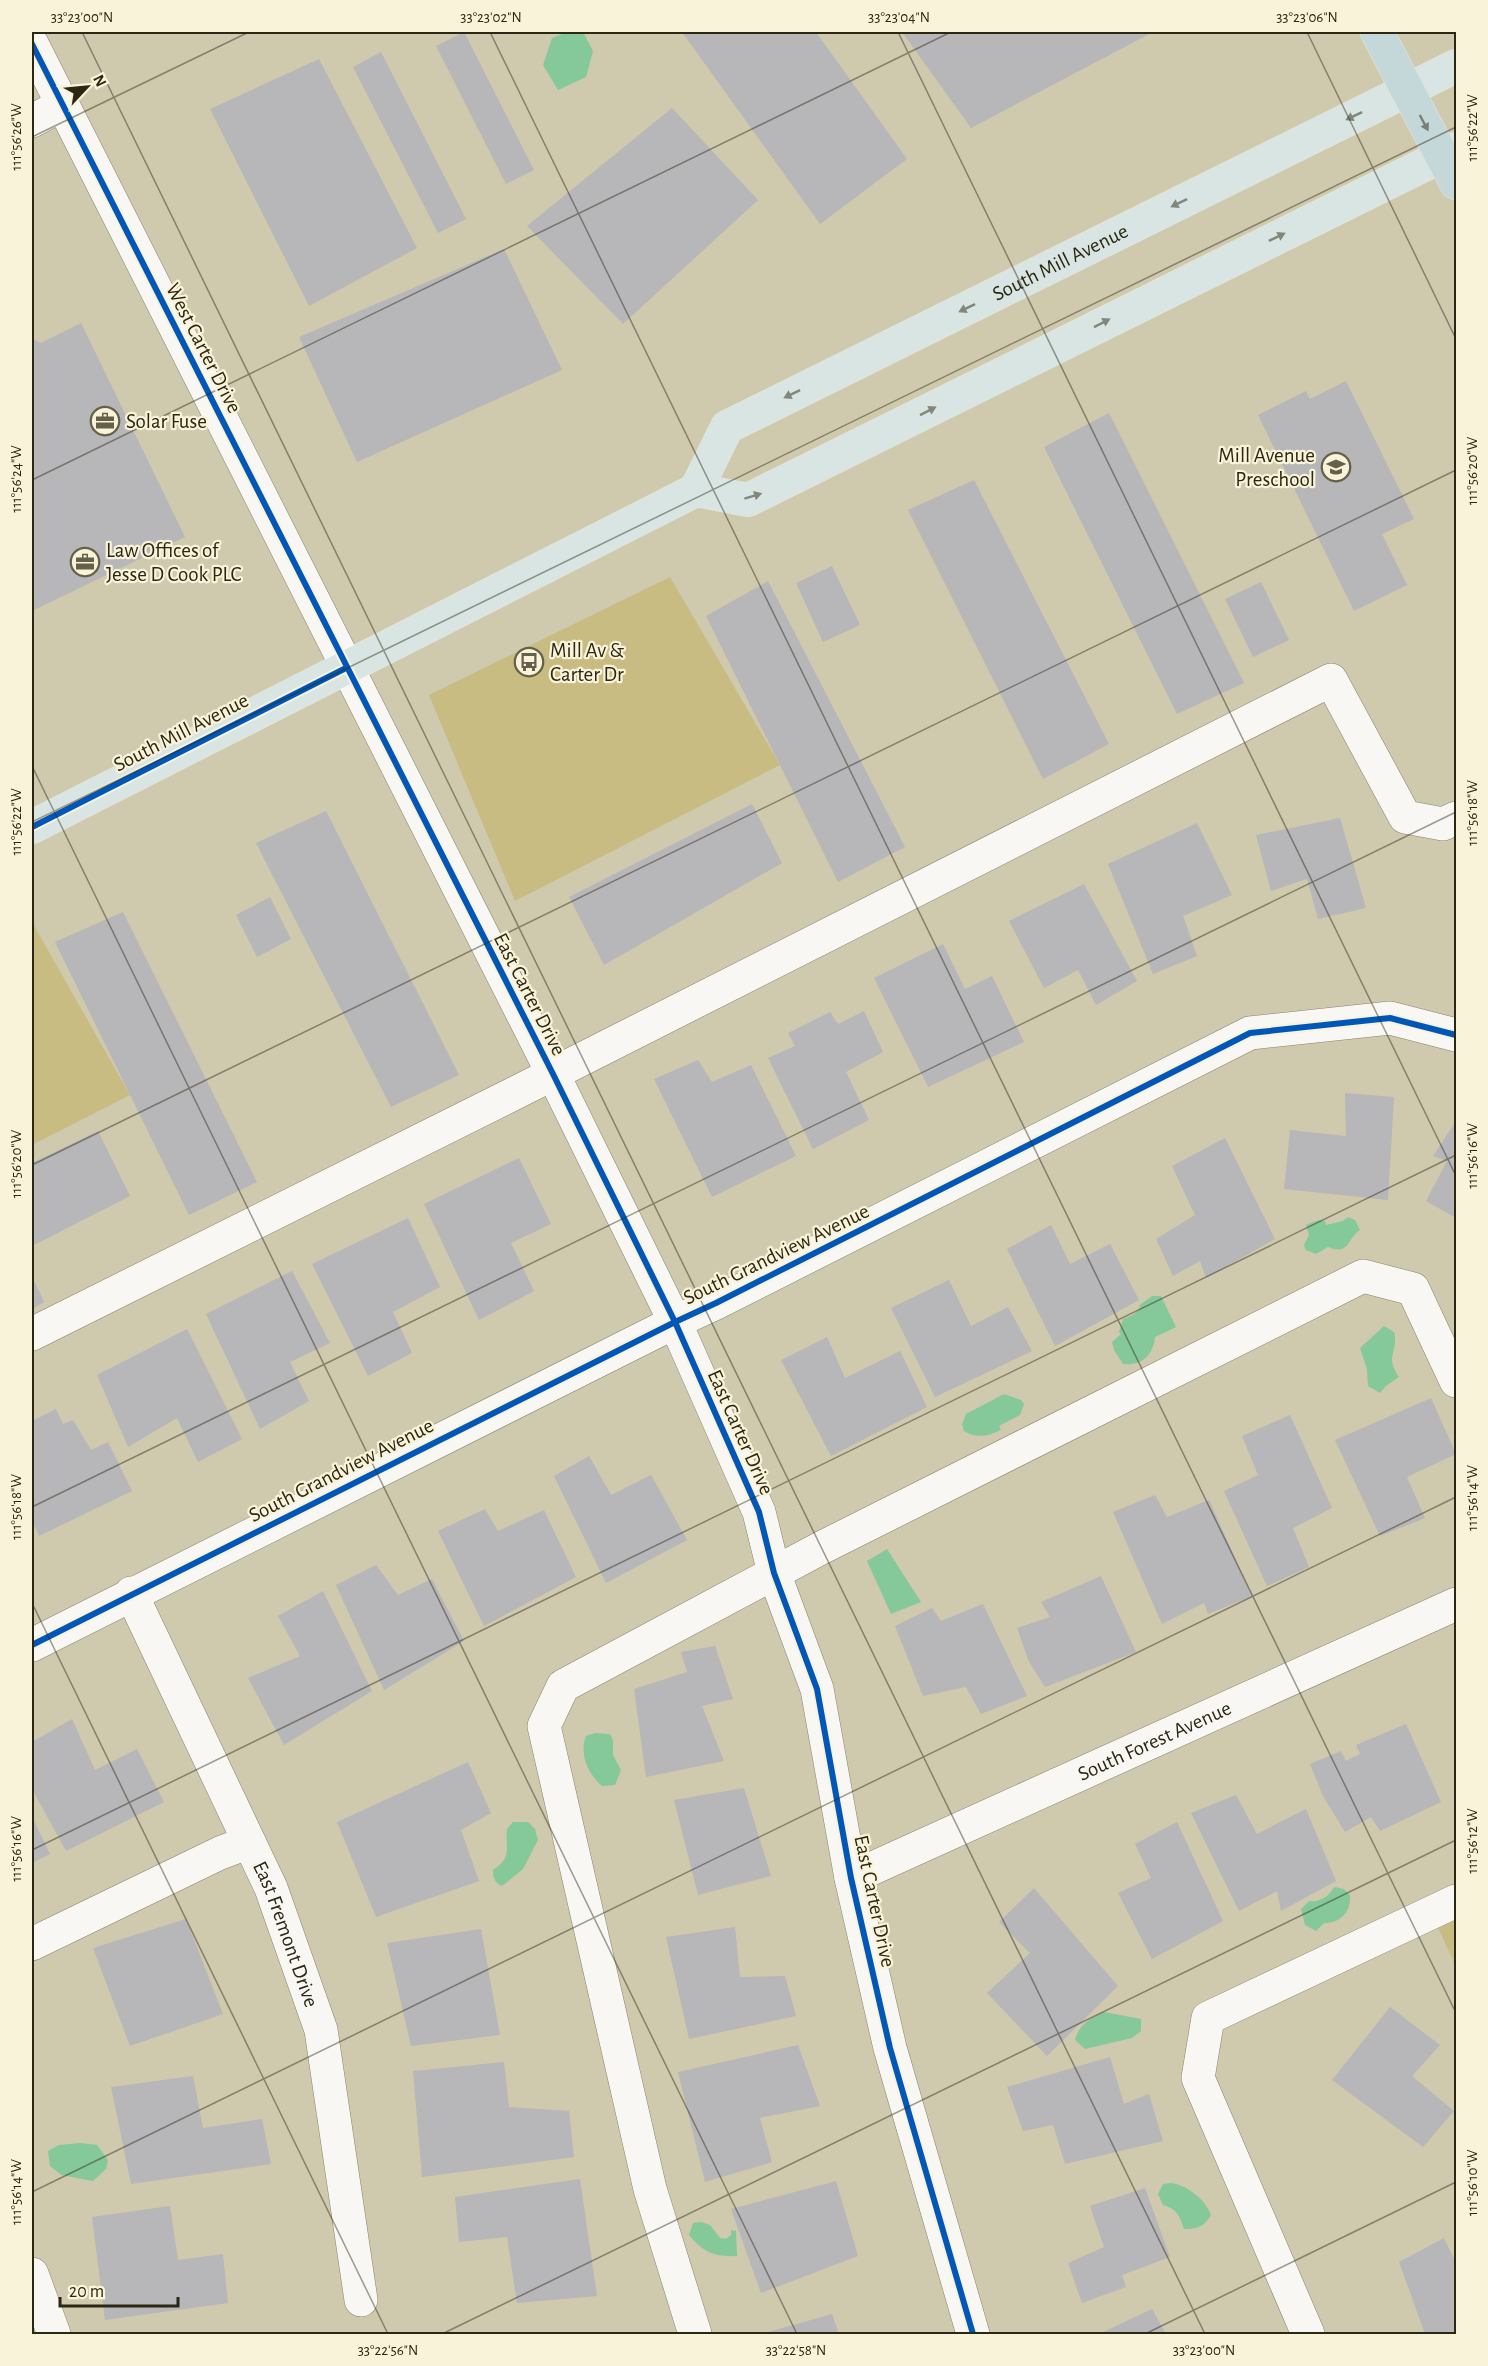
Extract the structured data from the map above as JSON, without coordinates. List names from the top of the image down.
{
  "streets": {
    "main road": ["South Mill Avenue"],
    "street": [
      "West Carter Drive",
      "East Carter Drive",
      "South Grandview Avenue",
      "South Forest Avenue",
      "East Fremont Drive"
    ]
  },
  "crossings": [
    ["South Mill Avenue", "West Carter Drive"],
    ["South Mill Avenue", "East Carter Drive"],
    ["West Carter Drive", "East Carter Drive"],
    ["East Carter Drive", "South Grandview Avenue"],
    ["East Carter Drive", "South Forest Avenue"],
    ["South Grandview Avenue", "East Fremont Drive"]
  ],
  "places": {
    "office": ["Solar Fuse", "Law Offices of Jesse D Cook PLC"],
    "school or university": ["Mill Avenue Preschool"],
    "bus stop": ["Mill Av & Carter Dr"]
  },
  "scale_bar": "20 m",
  "north": "top right",
  "coordinates": [
    "33°23'00\"N",
    "33°23'02\"N",
    "33°23'04\"N",
    "33°23'06\"N",
    "111°56'22\"W",
    "111°56'26\"W",
    "111°56'20\"W",
    "111°56'24\"W",
    "111°56'18\"W",
    "111°56'16\"W",
    "111°56'14\"W",
    "111°56'12\"W",
    "111°56'10\"W",
    "33°22'56\"N",
    "33°22'58\"N"
  ]
}
